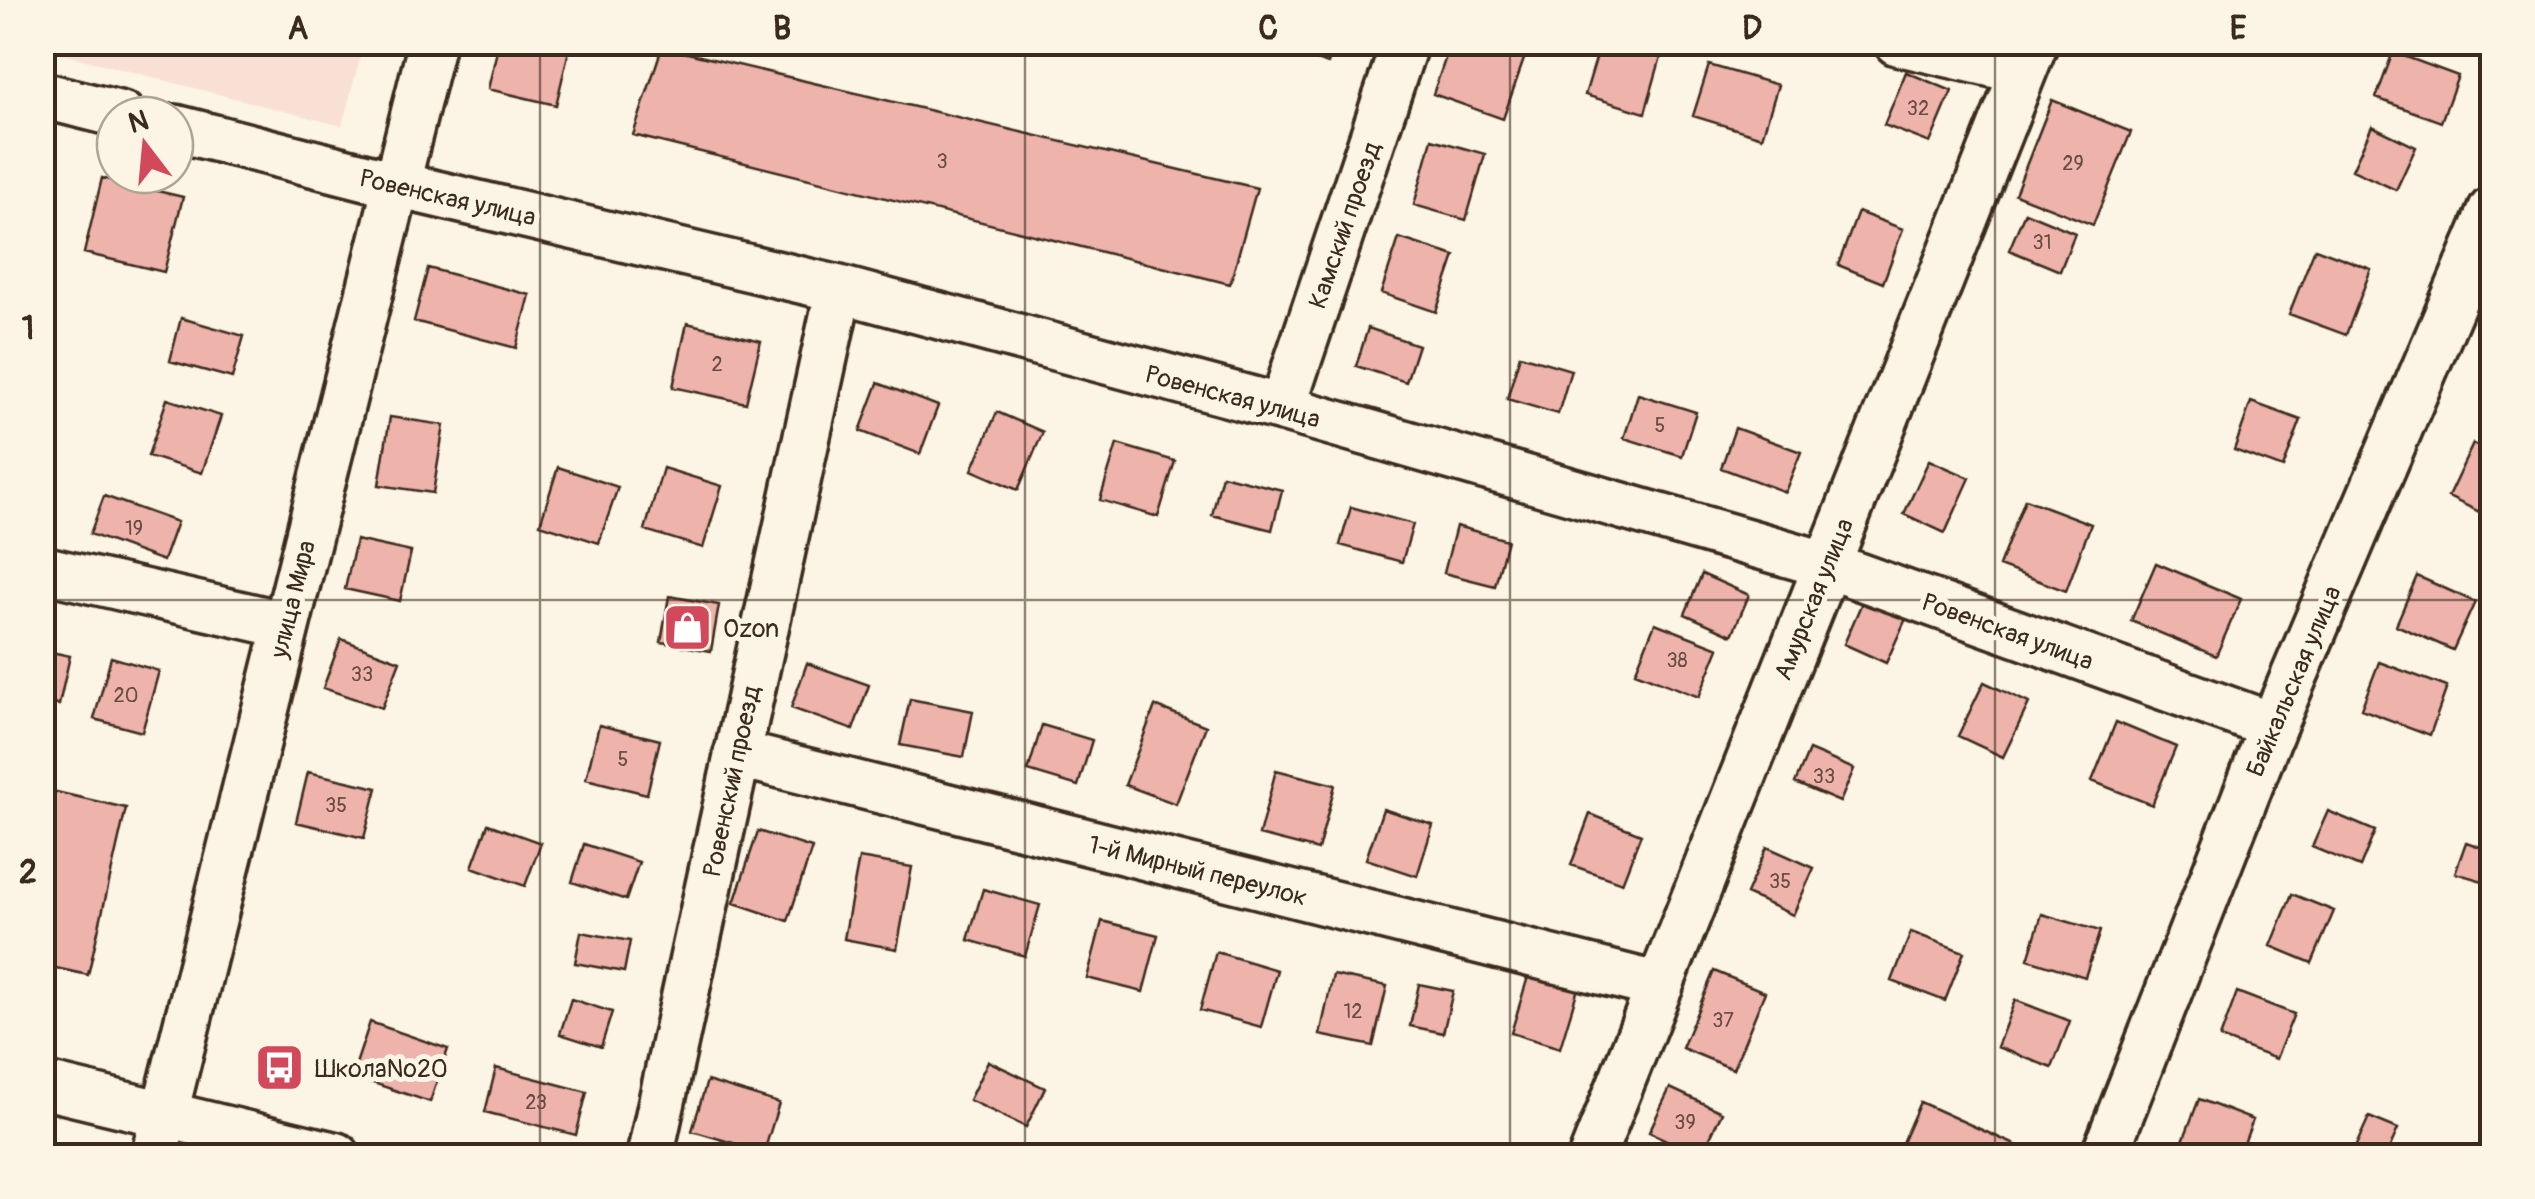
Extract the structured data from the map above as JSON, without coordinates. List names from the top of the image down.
{
  "streets": {
    "street": [
      "Ровенская улица",
      "Камский проезд",
      "улица Мира",
      "Амурская улица",
      "Байкальская улица",
      "Ровенский проезд",
      "1-й Мирный переулок"
    ]
  },
  "crossings": [
    ["Ровенская улица", "Камский проезд"],
    ["Ровенская улица", "улица Мира"],
    ["Ровенская улица", "Амурская улица"],
    ["Ровенская улица", "Байкальская улица"],
    ["Ровенская улица", "Ровенский проезд"],
    ["Амурская улица", "1-й Мирный переулок"],
    ["Ровенский проезд", "1-й Мирный переулок"]
  ],
  "places": {
    "shop": ["Ozon"],
    "bus stop": ["Школа№20"]
  },
  "house_numbers": [
    "32",
    "3",
    "29",
    "31",
    "2",
    "5",
    "19",
    "38",
    "33",
    "20",
    "5",
    "33",
    "35",
    "35",
    "12",
    "37",
    "23",
    "39"
  ],
  "north": "top",
  "grid": {
    "columns": [
      "A",
      "B",
      "C",
      "D",
      "E"
    ],
    "rows": ["1", "2"]
  }
}
